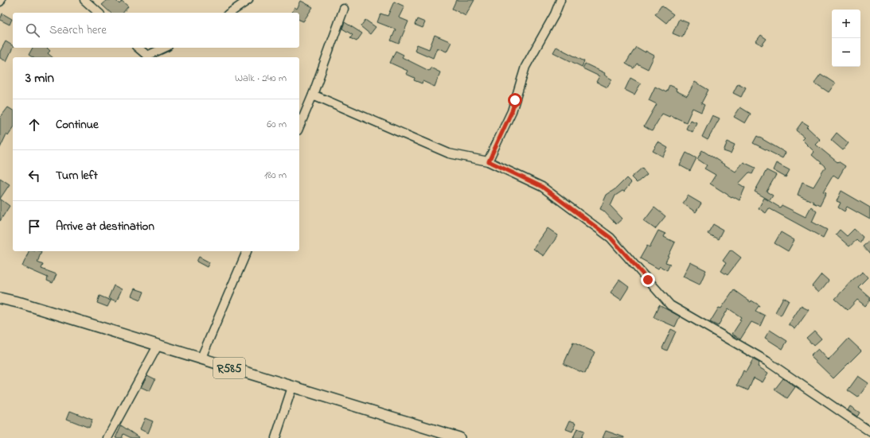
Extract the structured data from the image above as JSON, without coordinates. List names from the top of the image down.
{
  "streets": {
    "main road": ["R585"]
  },
  "page": {
    "map_buttons": ["+", "−"],
    "search": "Search here",
    "heading": ["3 min", "Walk · 240 m"],
    "list": [
      ["Continue", "60 m"],
      ["Turn left", "180 m"],
      "Arrive at destination"
    ]
  }
}
